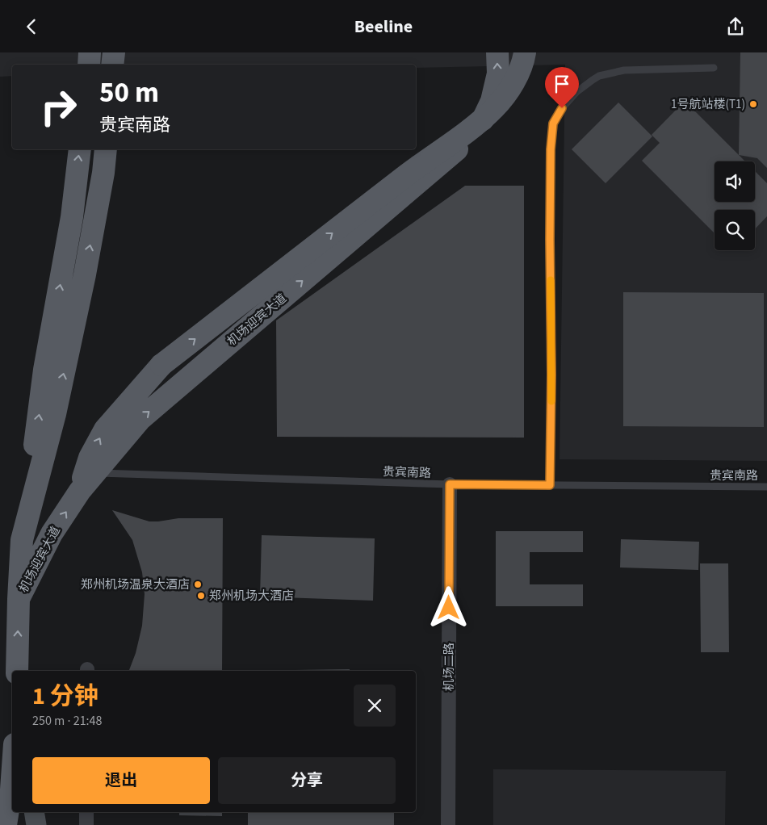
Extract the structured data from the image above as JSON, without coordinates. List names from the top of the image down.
{
  "streets": {
    "main road": ["机场迎宾大道"],
    "street": ["机场二路"],
    "lane": ["贵宾南路"]
  },
  "crossings": [
    ["机场迎宾大道", "贵宾南路"],
    ["贵宾南路", "机场二路"]
  ],
  "places": ["1号航站楼(T1)", "郑州机场温泉大酒店", "郑州机场大酒店"],
  "page": {
    "header": "Beeline",
    "turn": ["50 m", "贵宾南路"],
    "heading": ["1 分钟", "250 m · 21:48"],
    "buttons": ["退出", "分享"]
  }
}
